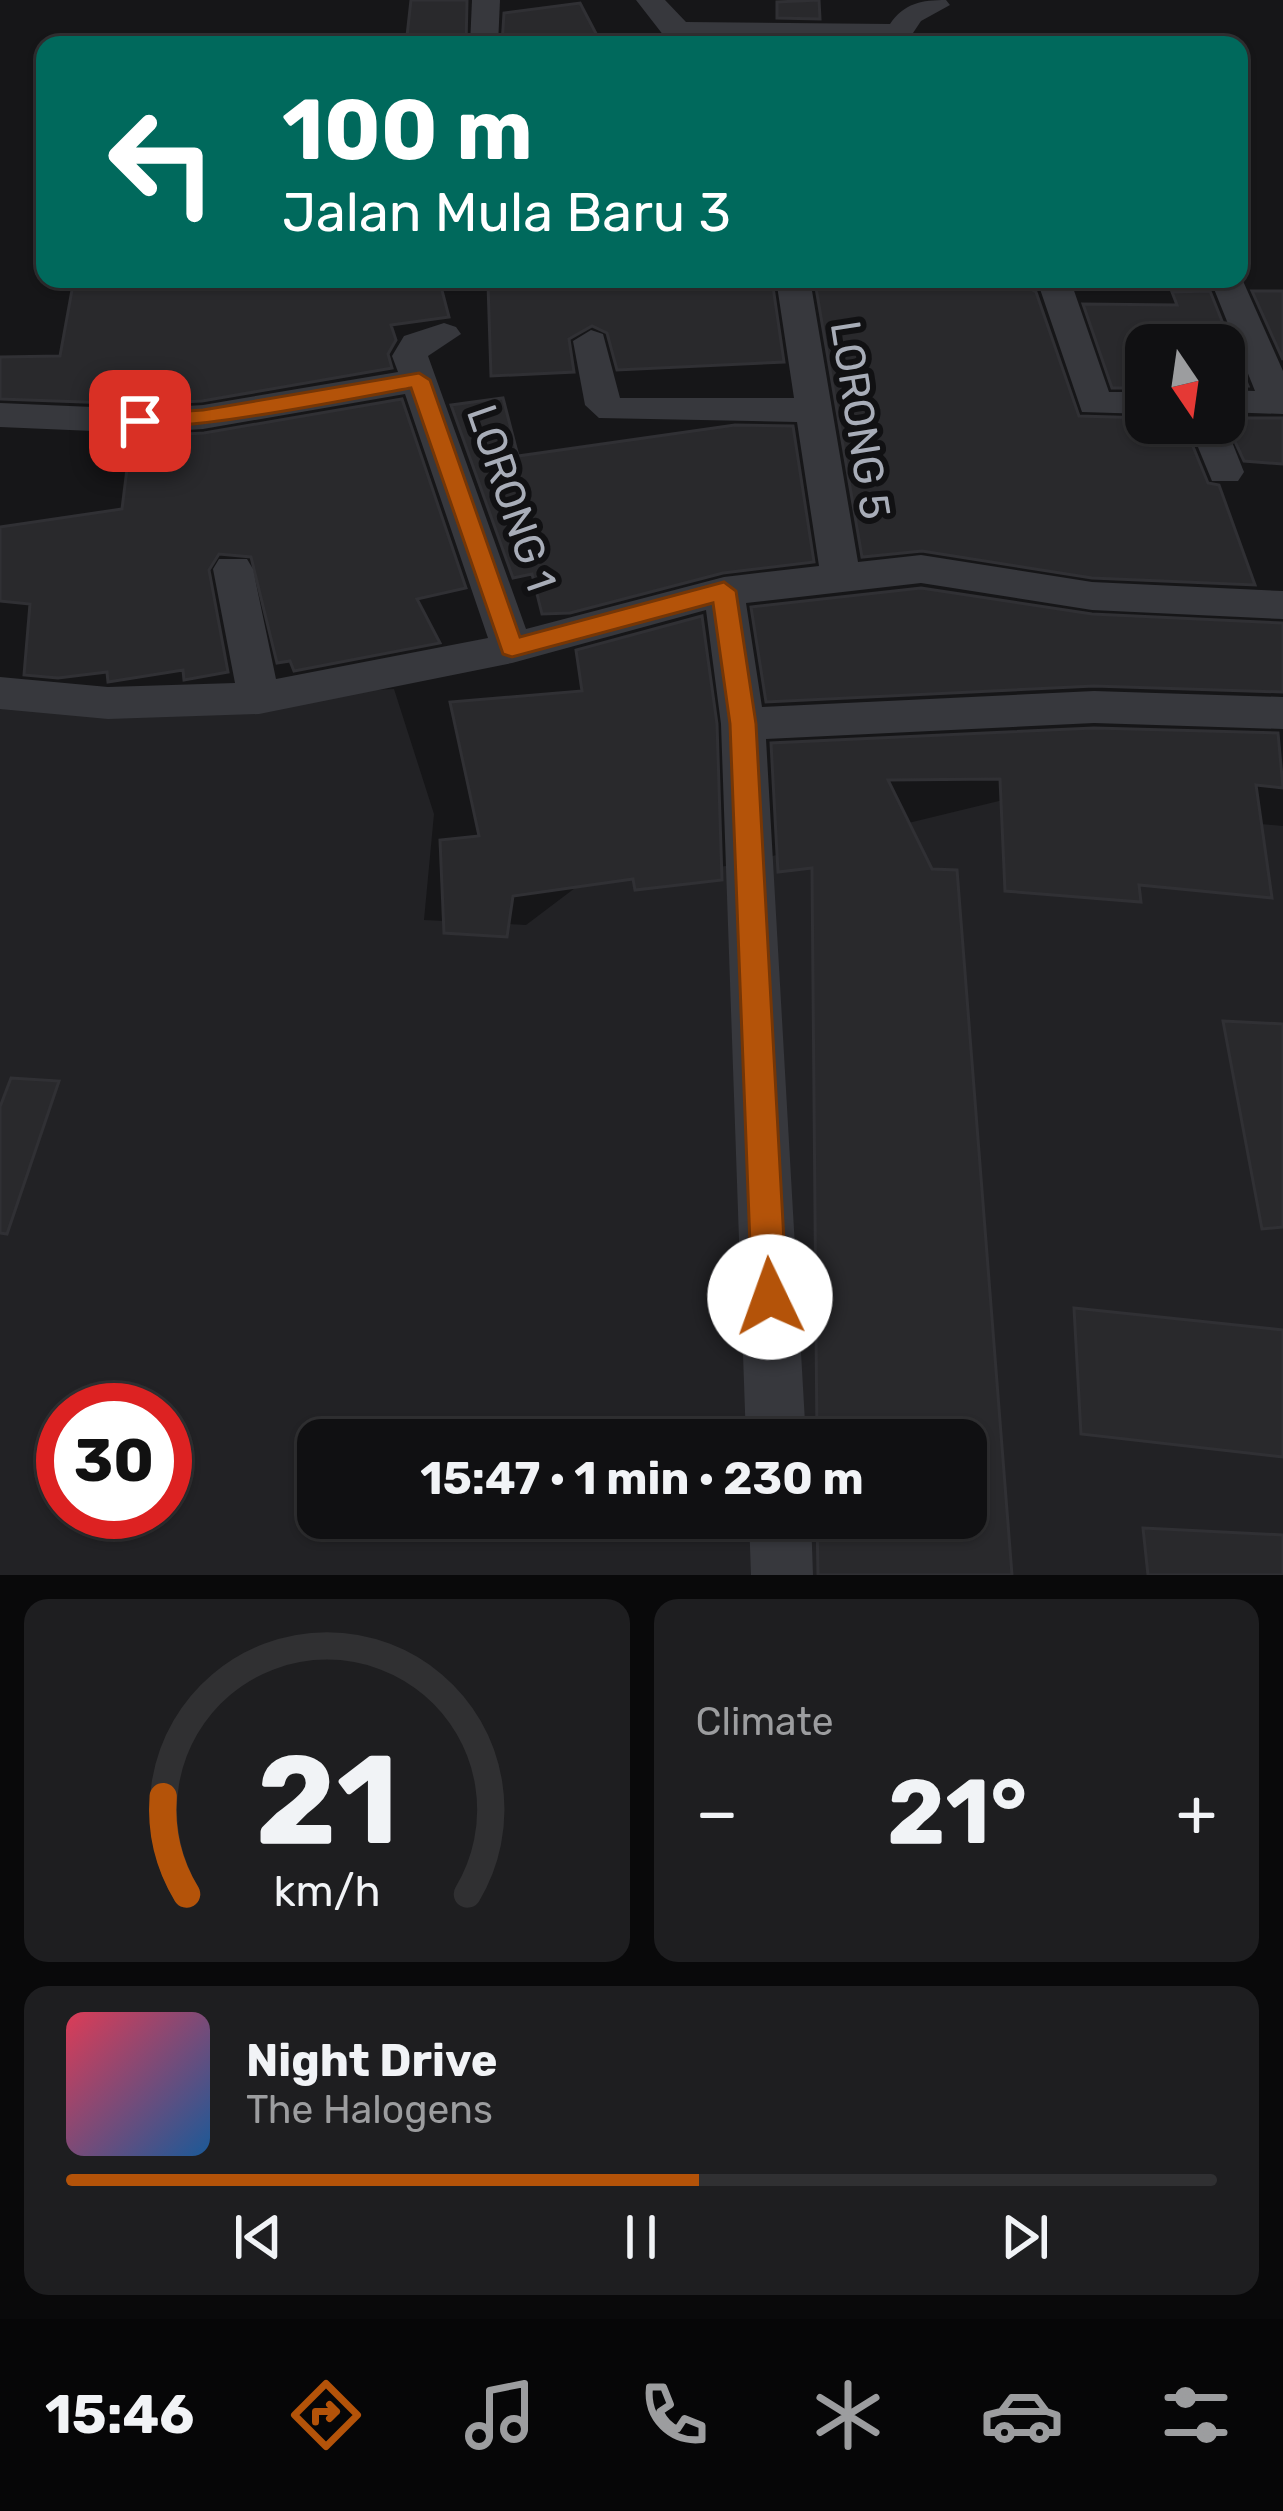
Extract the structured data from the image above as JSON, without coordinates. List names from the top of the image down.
{
  "streets": {
    "street": ["LORONG 5", "LORONG 1"]
  },
  "north": "bottom",
  "page": {
    "turn": ["100 m", "Jalan Mula Baru 3"],
    "limit": "30",
    "trip": "15:47 · 1 min · 230 m",
    "tile": "Climate",
    "heat": ["−", "21°", "+"],
    "song": ["Night Drive", "The Halogens"],
    "tabs": "15:46",
    "gauge": ["21", "km/h"]
  }
}
